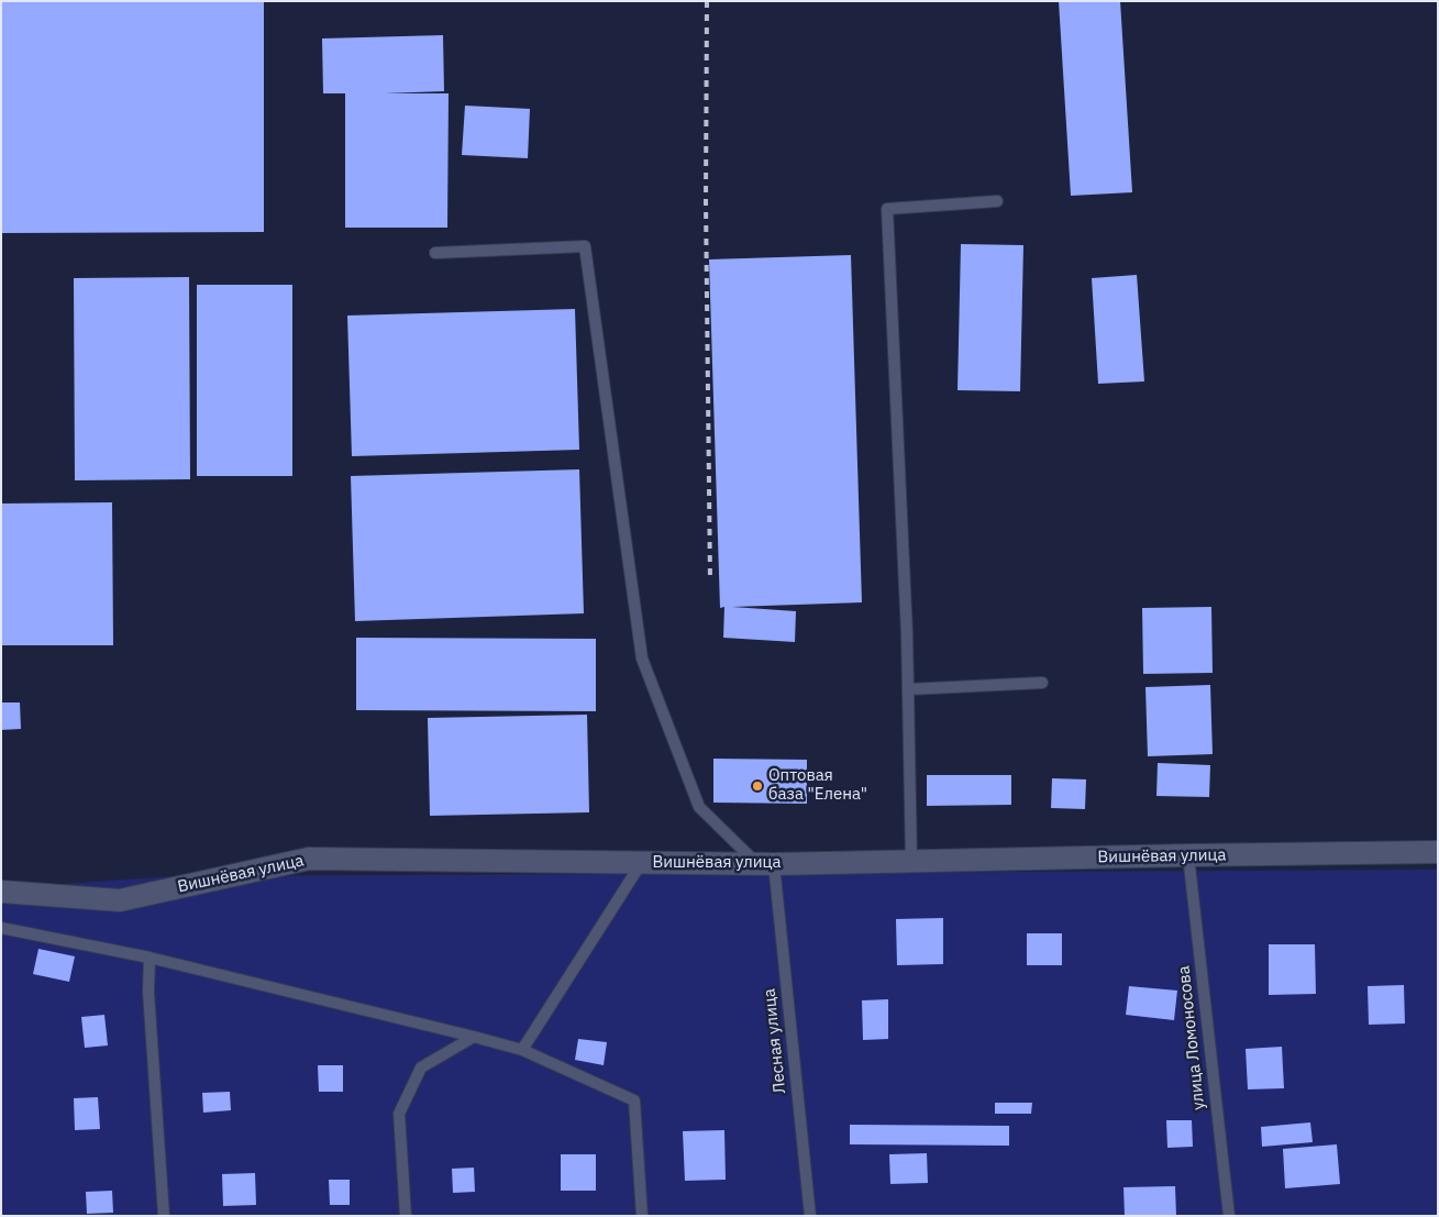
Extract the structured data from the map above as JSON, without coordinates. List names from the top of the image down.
{
  "streets": {
    "street": ["Вишнёвая улица"],
    "lane": ["улица Ломоносова", "Лесная улица"]
  },
  "crossings": [
    ["Вишнёвая улица", "улица Ломоносова"],
    ["Вишнёвая улица", "Лесная улица"]
  ],
  "places": ["Оптовая база \"Елена\""]
}
